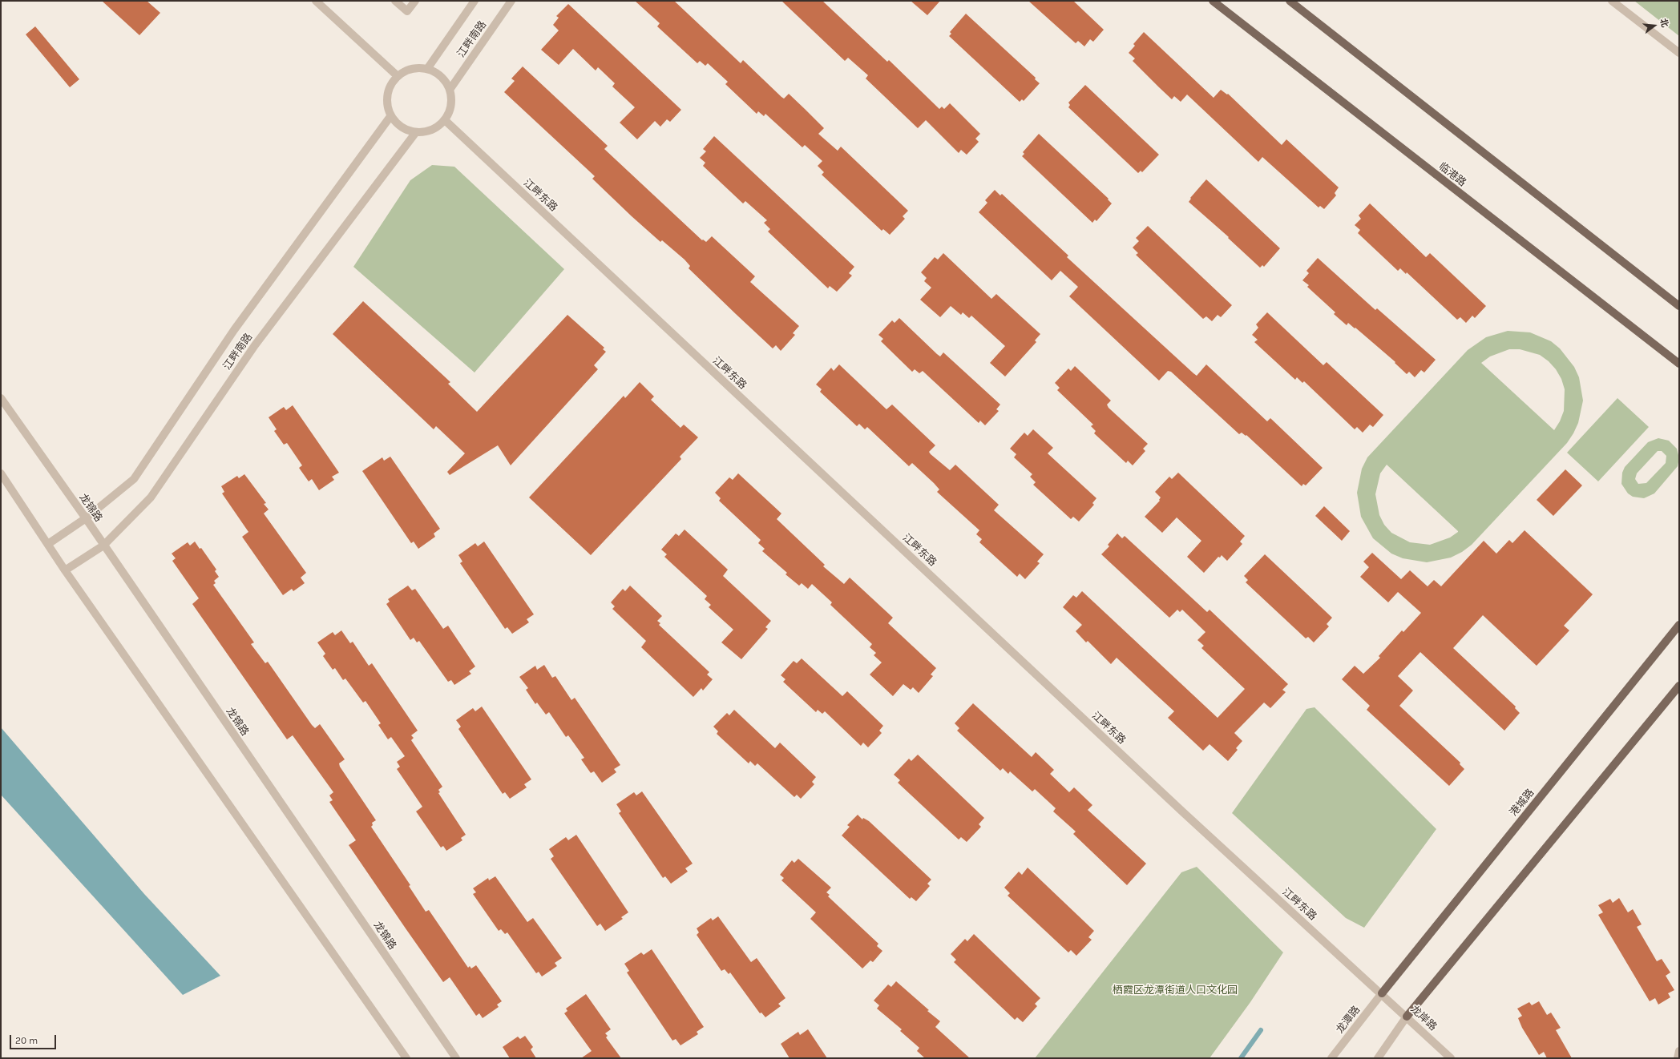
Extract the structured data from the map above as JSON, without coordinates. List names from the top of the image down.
{
  "streets": {
    "main road": ["临港路", "港城路"],
    "street": [
      "江畔南路",
      "江畔东路",
      "龙锦路",
      "龙岸路",
      "龙潭路"
    ]
  },
  "crossings": [
    ["江畔南路", "江畔东路"],
    ["江畔南路", "龙锦路"],
    ["江畔东路", "港城路"],
    ["江畔东路", "龙岸路"],
    ["江畔东路", "龙潭路"],
    ["港城路", "龙岸路"],
    ["港城路", "龙潭路"],
    ["龙岸路", "龙潭路"]
  ],
  "parks": ["栖霞区龙潭街道人口文化园"],
  "scale_bar": "20 m",
  "north": "right"
}
